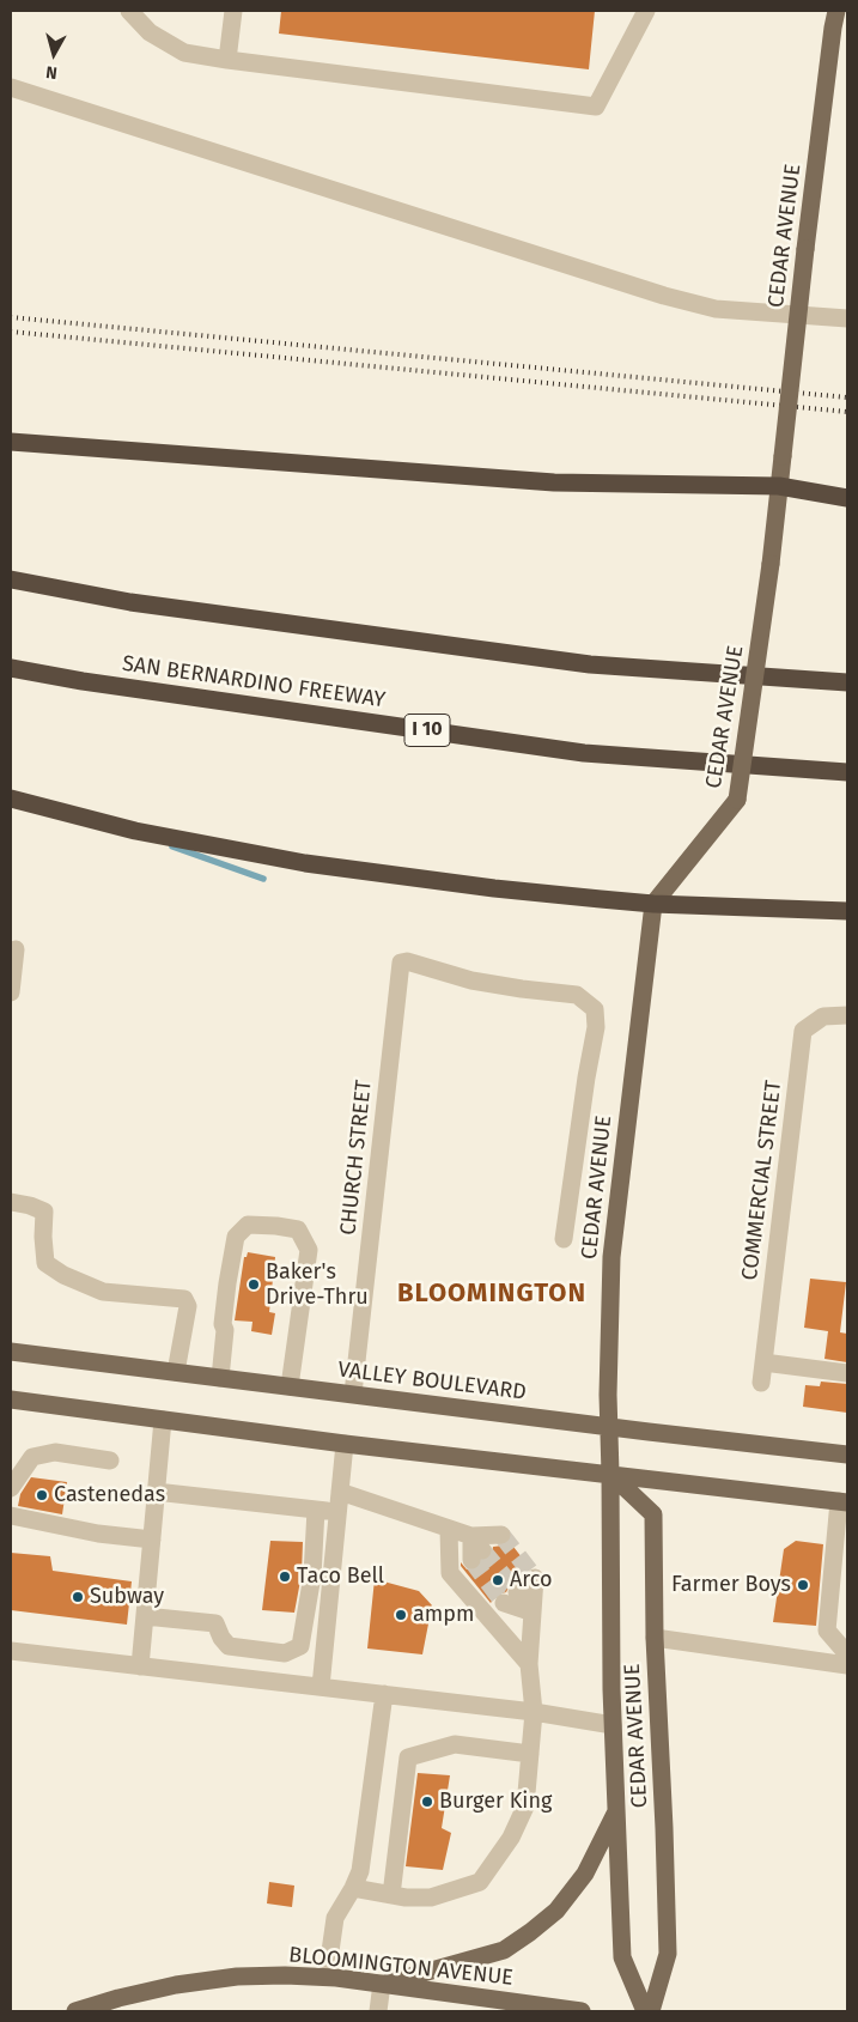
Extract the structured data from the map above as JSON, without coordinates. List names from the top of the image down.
{
  "streets": {
    "highway": ["SAN BERNARDINO FREEWAY", "I 10"],
    "main road": ["CEDAR AVENUE", "VALLEY BOULEVARD", "BLOOMINGTON AVENUE"],
    "street": ["CHURCH STREET", "COMMERCIAL STREET"]
  },
  "crossings": [
    ["CEDAR AVENUE", "VALLEY BOULEVARD"],
    ["CHURCH STREET", "VALLEY BOULEVARD"]
  ],
  "districts": ["BLOOMINGTON"],
  "places": [
    "Baker's Drive-Thru",
    "Castenedas",
    "Taco Bell",
    "Arco",
    "Farmer Boys",
    "Subway",
    "ampm",
    "Burger King"
  ],
  "north": "bottom"
}
